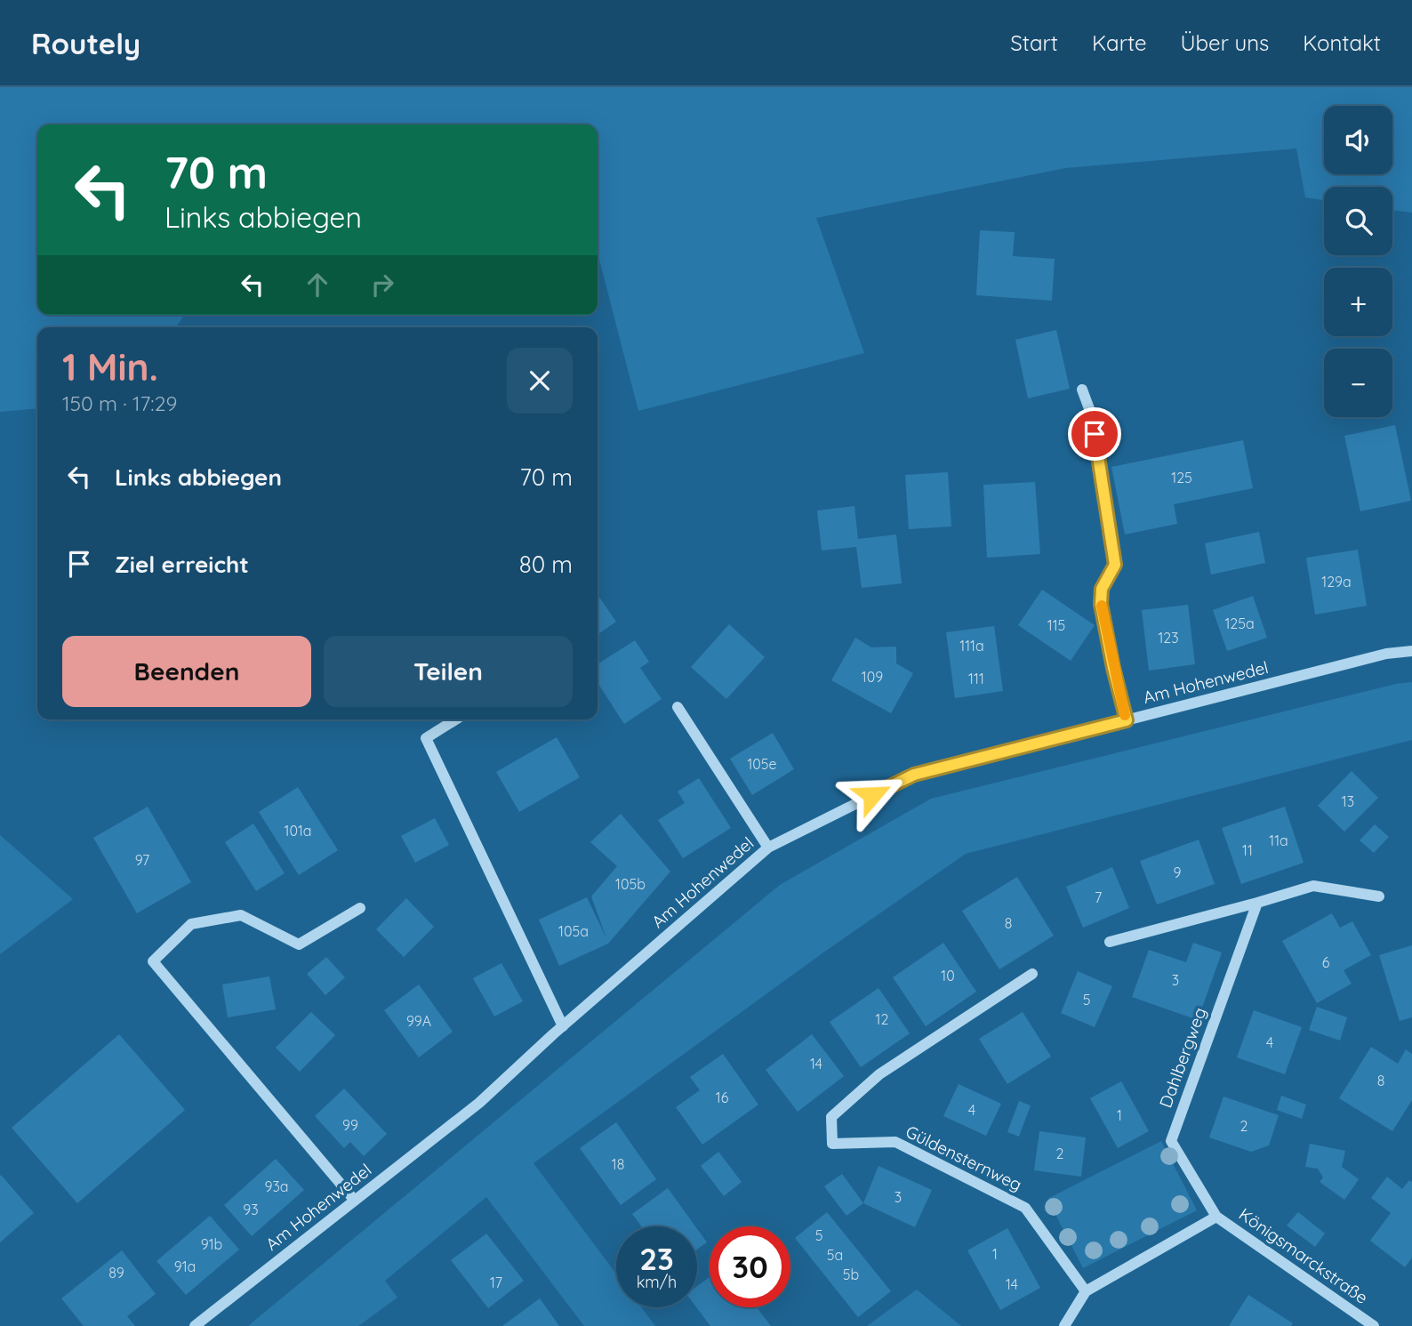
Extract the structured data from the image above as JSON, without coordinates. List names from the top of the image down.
{
  "streets": {
    "street": [
      "Am Hohenwedel",
      "Dahlbergweg",
      "Güldensternweg",
      "Königsmarckstraße"
    ]
  },
  "crossings": [
    ["Dahlbergweg", "Königsmarckstraße"],
    ["Güldensternweg", "Königsmarckstraße"]
  ],
  "house_numbers": [
    "125",
    "129a",
    "125a",
    "115",
    "123",
    "111a",
    "109",
    "111",
    "105e",
    "13",
    "101a",
    "11a",
    "11",
    "97",
    "9",
    "105b",
    "7",
    "8",
    "105a",
    "6",
    "10",
    "3",
    "5",
    "12",
    "99A",
    "4",
    "14",
    "8",
    "16",
    "4",
    "1",
    "99",
    "2",
    "2",
    "18",
    "93a",
    "3",
    "93",
    "5",
    "91b",
    "1",
    "5a",
    "91a",
    "89",
    "5b",
    "17",
    "14"
  ],
  "page": {
    "header": "Routely",
    "nav": [
      "Start",
      "Karte",
      "Über uns",
      "Kontakt"
    ],
    "map_buttons": ["+", "−"],
    "turn": ["70 m", "Links abbiegen"],
    "heading": ["1 Min.", "150 m · 17:29"],
    "list": [
      {
        "name": "Links abbiegen",
        "value": "70 m"
      },
      {
        "name": "Ziel erreicht",
        "value": "80 m"
      }
    ],
    "buttons": ["Beenden", "Teilen"],
    "speed": "23 km/h",
    "limit": "30"
  }
}
